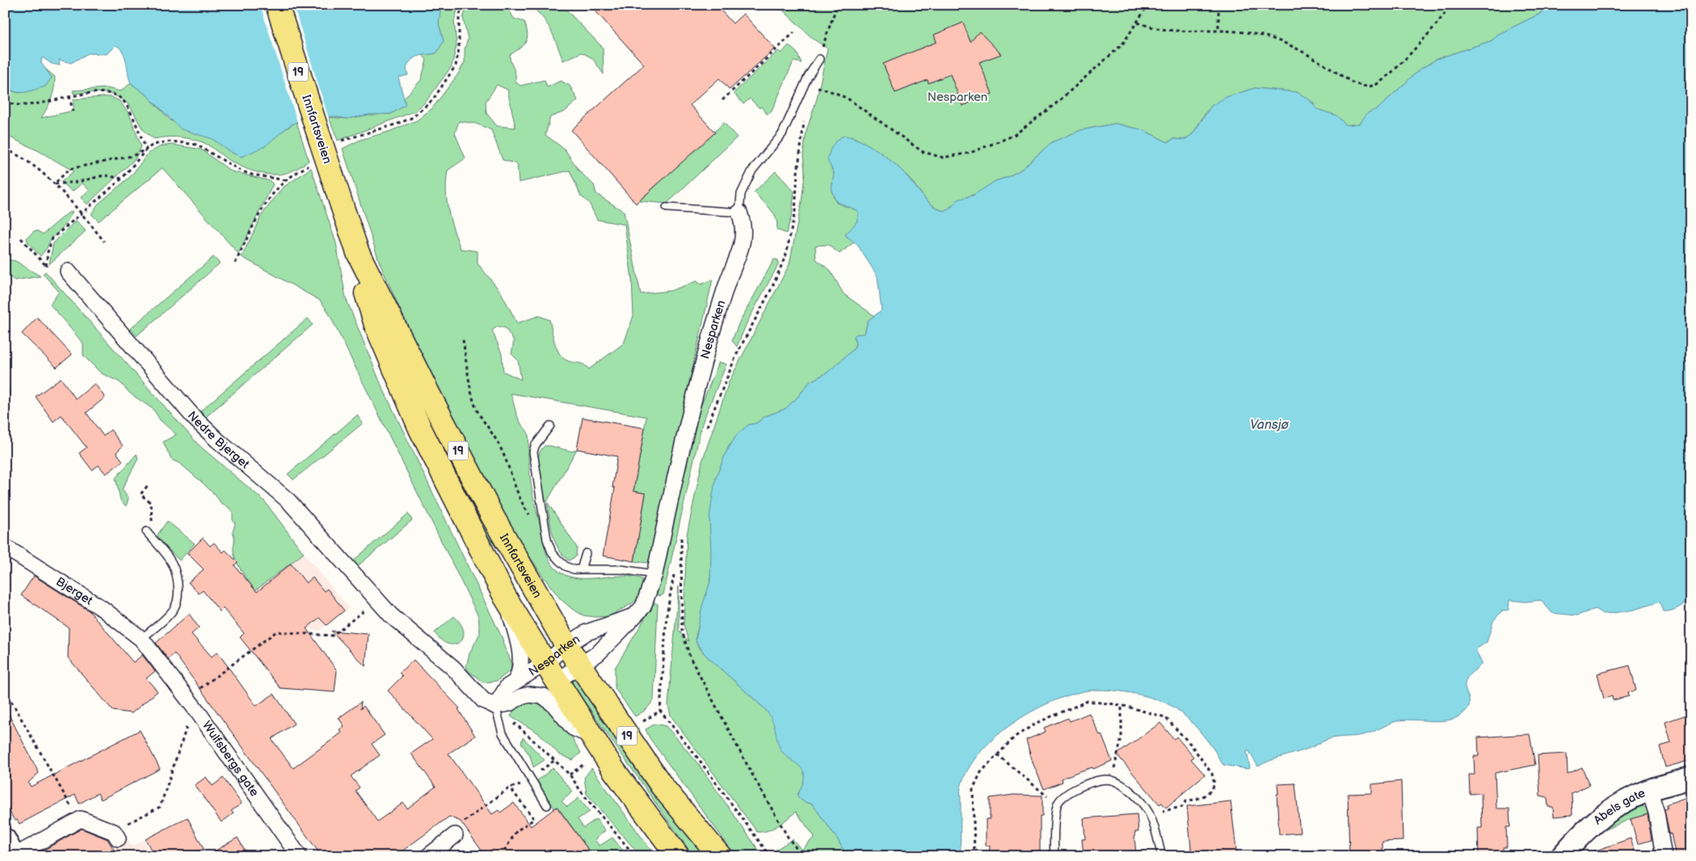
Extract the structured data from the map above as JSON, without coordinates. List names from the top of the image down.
{
  "streets": {
    "highway": ["19", "Innfartsveien"],
    "street": [
      "Nesparken",
      "Nedre Bjerget",
      "Bjerget",
      "Wulfsbergs gate",
      "Abels gate"
    ]
  },
  "crossings": [
    ["Innfartsveien", "Nesparken"],
    ["Nesparken", "Nedre Bjerget"],
    ["Bjerget", "Wulfsbergs gate"]
  ],
  "water": ["Vansjø"],
  "parks": ["Nesparken"]
}
